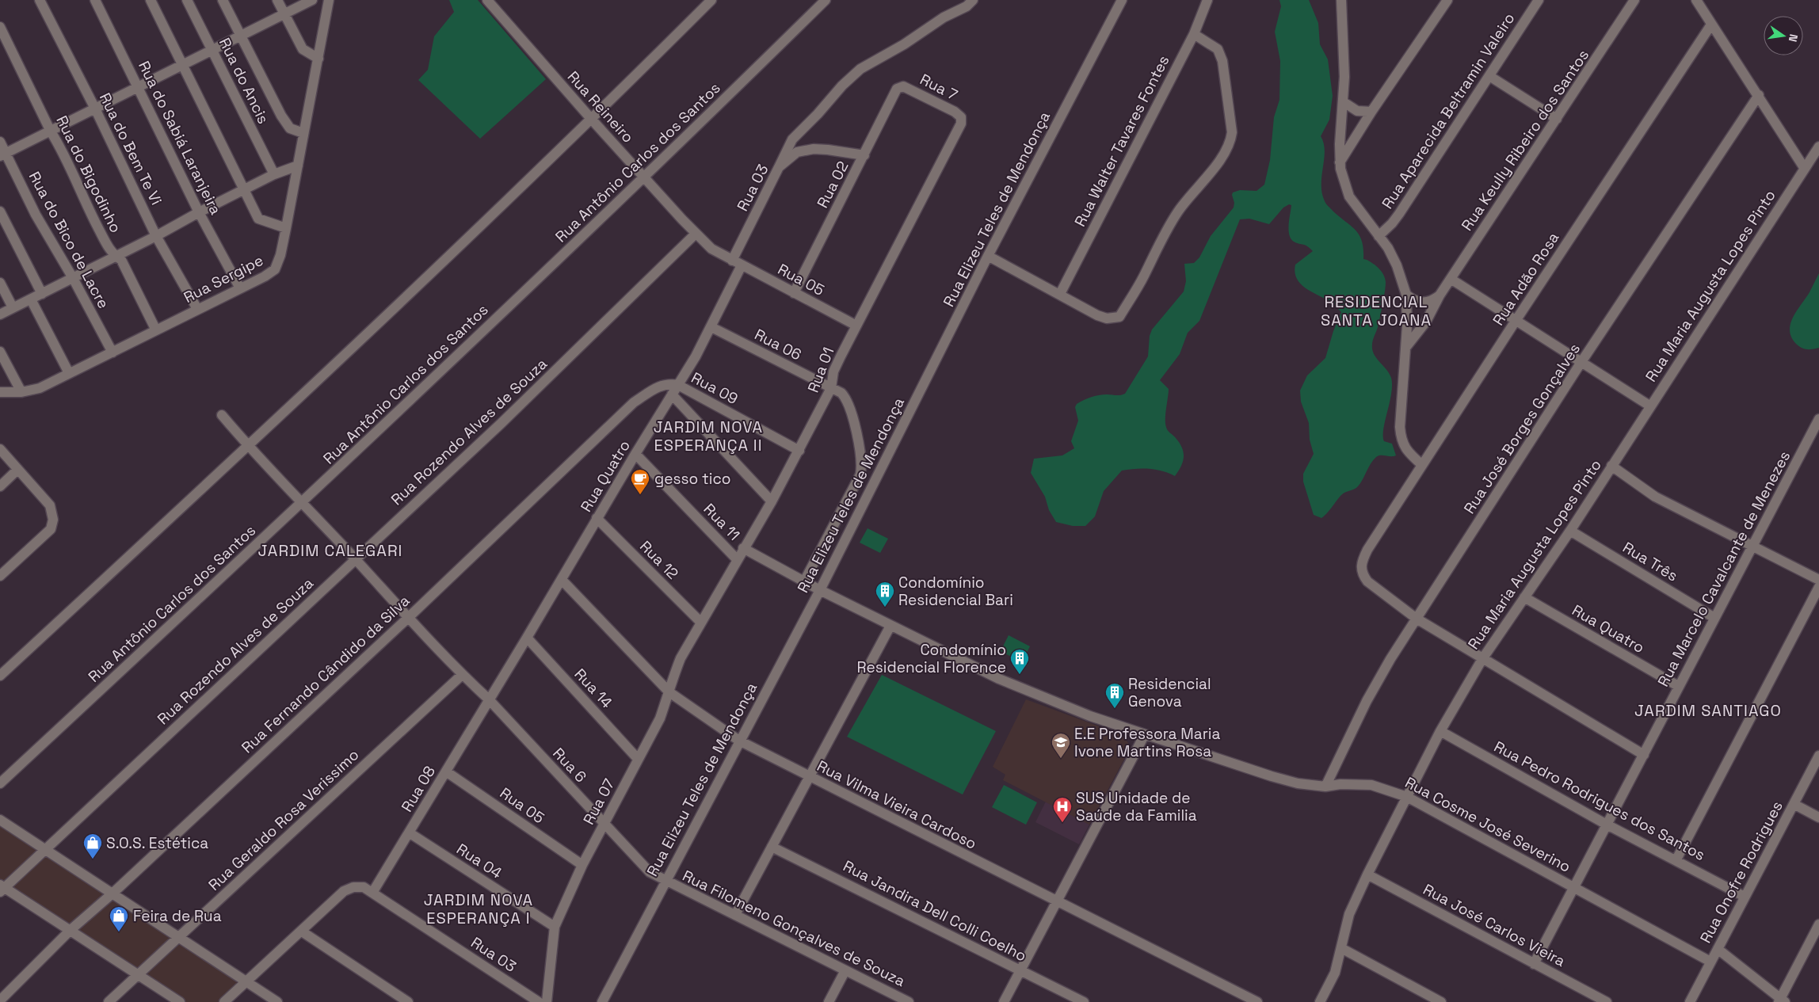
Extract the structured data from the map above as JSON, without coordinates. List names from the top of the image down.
{
  "streets": {
    "street": [
      "Rua do Ancis",
      "Rua 7",
      "Rua Reineiro",
      "Rua Aparecida Beltramin Valeiro",
      "Rua do Sabiá Laranjeira",
      "Rua Keully Ribeiro dos Santos",
      "Rua Walter Tavares Fontes",
      "Rua do Bem Te Vi",
      "Rua Antônio Carlos dos Santos",
      "Rua do Bigodinho",
      "Rua 02",
      "Rua 03",
      "Rua Elizeu Teles de Mendonça",
      "Rua do Bico de Lacre",
      "Rua Sergipe",
      "Rua Adão Rosa",
      "Rua 05",
      "Rua Maria Augusta Lopes Pinto",
      "Rua 06",
      "Rua 01",
      "Rua 09",
      "Rua José Borges Gonçalves",
      "Rua Rozendo Alves de Souza",
      "Rua Quatro",
      "Rua 11",
      "Rua 12",
      "Rua Três",
      "Rua Marcelo Cavalcante de Menezes",
      "Rua Fernando Cândido da Silva",
      "Rua 14",
      "Rua 6",
      "Rua 08",
      "Rua Pedro Rodrigues dos Santos",
      "Rua 07",
      "Rua Vilma Vieira Cardoso",
      "Rua Geraldo Rosa Verissimo",
      "Rua Cosme José Severino",
      "Rua 04",
      "Rua Onofre Rodrigues",
      "Rua Jandira Dell Colli Coelho",
      "Rua José Carlos Vieira",
      "Rua Filomeno Gonçalves de Souza"
    ]
  },
  "crossings": [
    ["Rua 7", "Rua 02"],
    ["Rua 7", "Rua 01"],
    ["Rua Reineiro", "Rua Antônio Carlos dos Santos"],
    ["Rua Reineiro", "Rua 03"],
    ["Rua Reineiro", "Rua 05"],
    ["Rua Reineiro", "Rua Rozendo Alves de Souza"],
    ["Rua do Sabiá Laranjeira", "Rua Sergipe"],
    ["Rua do Bem Te Vi", "Rua Sergipe"],
    ["Rua Antônio Carlos dos Santos", "Rua 6"],
    ["Rua do Bigodinho", "Rua Sergipe"],
    ["Rua 02", "Rua 03"],
    ["Rua 02", "Rua 05"],
    ["Rua 03", "Rua 05"],
    ["Rua 03", "Rua 08"],
    ["Rua Elizeu Teles de Mendonça", "Rua 11"],
    ["Rua Elizeu Teles de Mendonça", "Rua 6"],
    ["Rua Elizeu Teles de Mendonça", "Rua Vilma Vieira Cardoso"],
    ["Rua Elizeu Teles de Mendonça", "Rua Cosme José Severino"],
    ["Rua Elizeu Teles de Mendonça", "Rua Filomeno Gonçalves de Souza"],
    ["Rua do Bico de Lacre", "Rua Sergipe"],
    ["Rua Adão Rosa", "Rua Maria Augusta Lopes Pinto"],
    ["Rua Adão Rosa", "Rua José Borges Gonçalves"],
    ["Rua Adão Rosa", "Rua Marcelo Cavalcante de Menezes"],
    ["Rua 05", "Rua 01"],
    ["Rua 05", "Rua Quatro"],
    ["Rua 05", "Rua 08"],
    ["Rua 05", "Rua 07"],
    ["Rua Maria Augusta Lopes Pinto", "Rua Quatro"],
    ["Rua Maria Augusta Lopes Pinto", "Rua Três"],
    ["Rua Maria Augusta Lopes Pinto", "Rua Pedro Rodrigues dos Santos"],
    ["Rua Maria Augusta Lopes Pinto", "Rua Cosme José Severino"],
    ["Rua Maria Augusta Lopes Pinto", "Rua José Carlos Vieira"],
    ["Rua 06", "Rua 01"],
    ["Rua 06", "Rua Quatro"],
    ["Rua 06", "Rua 11"],
    ["Rua 01", "Rua 09"],
    ["Rua 01", "Rua 11"],
    ["Rua 01", "Rua 12"],
    ["Rua 01", "Rua 07"],
    ["Rua 09", "Rua Quatro"],
    ["Rua 09", "Rua Fernando Cândido da Silva"],
    ["Rua José Borges Gonçalves", "Rua Cosme José Severino"],
    ["Rua Rozendo Alves de Souza", "Rua 6"],
    ["Rua Quatro", "Rua 11"],
    ["Rua Quatro", "Rua 12"],
    ["Rua Quatro", "Rua Marcelo Cavalcante de Menezes"],
    ["Rua Quatro", "Rua Fernando Cândido da Silva"],
    ["Rua Quatro", "Rua 14"],
    ["Rua Quatro", "Rua 6"],
    ["Rua Quatro", "Rua 08"],
    ["Rua Quatro", "Rua Vilma Vieira Cardoso"],
    ["Rua 11", "Rua Cosme José Severino"],
    ["Rua 12", "Rua 07"],
    ["Rua Três", "Rua Marcelo Cavalcante de Menezes"],
    ["Rua Marcelo Cavalcante de Menezes", "Rua Pedro Rodrigues dos Santos"],
    ["Rua Marcelo Cavalcante de Menezes", "Rua Cosme José Severino"],
    ["Rua Marcelo Cavalcante de Menezes", "Rua José Carlos Vieira"],
    ["Rua Fernando Cândido da Silva", "Rua 6"],
    ["Rua 14", "Rua 07"],
    ["Rua 6", "Rua 08"],
    ["Rua 6", "Rua 07"],
    ["Rua 6", "Rua Geraldo Rosa Verissimo"],
    ["Rua 6", "Rua Filomeno Gonçalves de Souza"],
    ["Rua 08", "Rua 04"],
    ["Rua Pedro Rodrigues dos Santos", "Rua Onofre Rodrigues"],
    ["Rua 07", "Rua Vilma Vieira Cardoso"],
    ["Rua 07", "Rua 04"],
    ["Rua Cosme José Severino", "Rua Onofre Rodrigues"]
  ],
  "districts": [
    "RESIDENCIAL SANTA JOANA",
    "JARDIM NOVA ESPERANÇA II",
    "JARDIM CALEGARI",
    "JARDIM SANTIAGO",
    "JARDIM NOVA ESPERANÇA I"
  ],
  "places": {
    "cafe": ["gesso tico"],
    "building": ["Condomínio Residencial Bari", "Condomínio Residencial Florence", "Residencial Genova"],
    "school or university": ["E.E Professora Maria Ivone Martins Rosa"],
    "hospital": ["SUS Unidade de Saúde da Familia"],
    "shop": ["S.O.S. Estética", "Feira de Rua"]
  },
  "north": "right"
}
